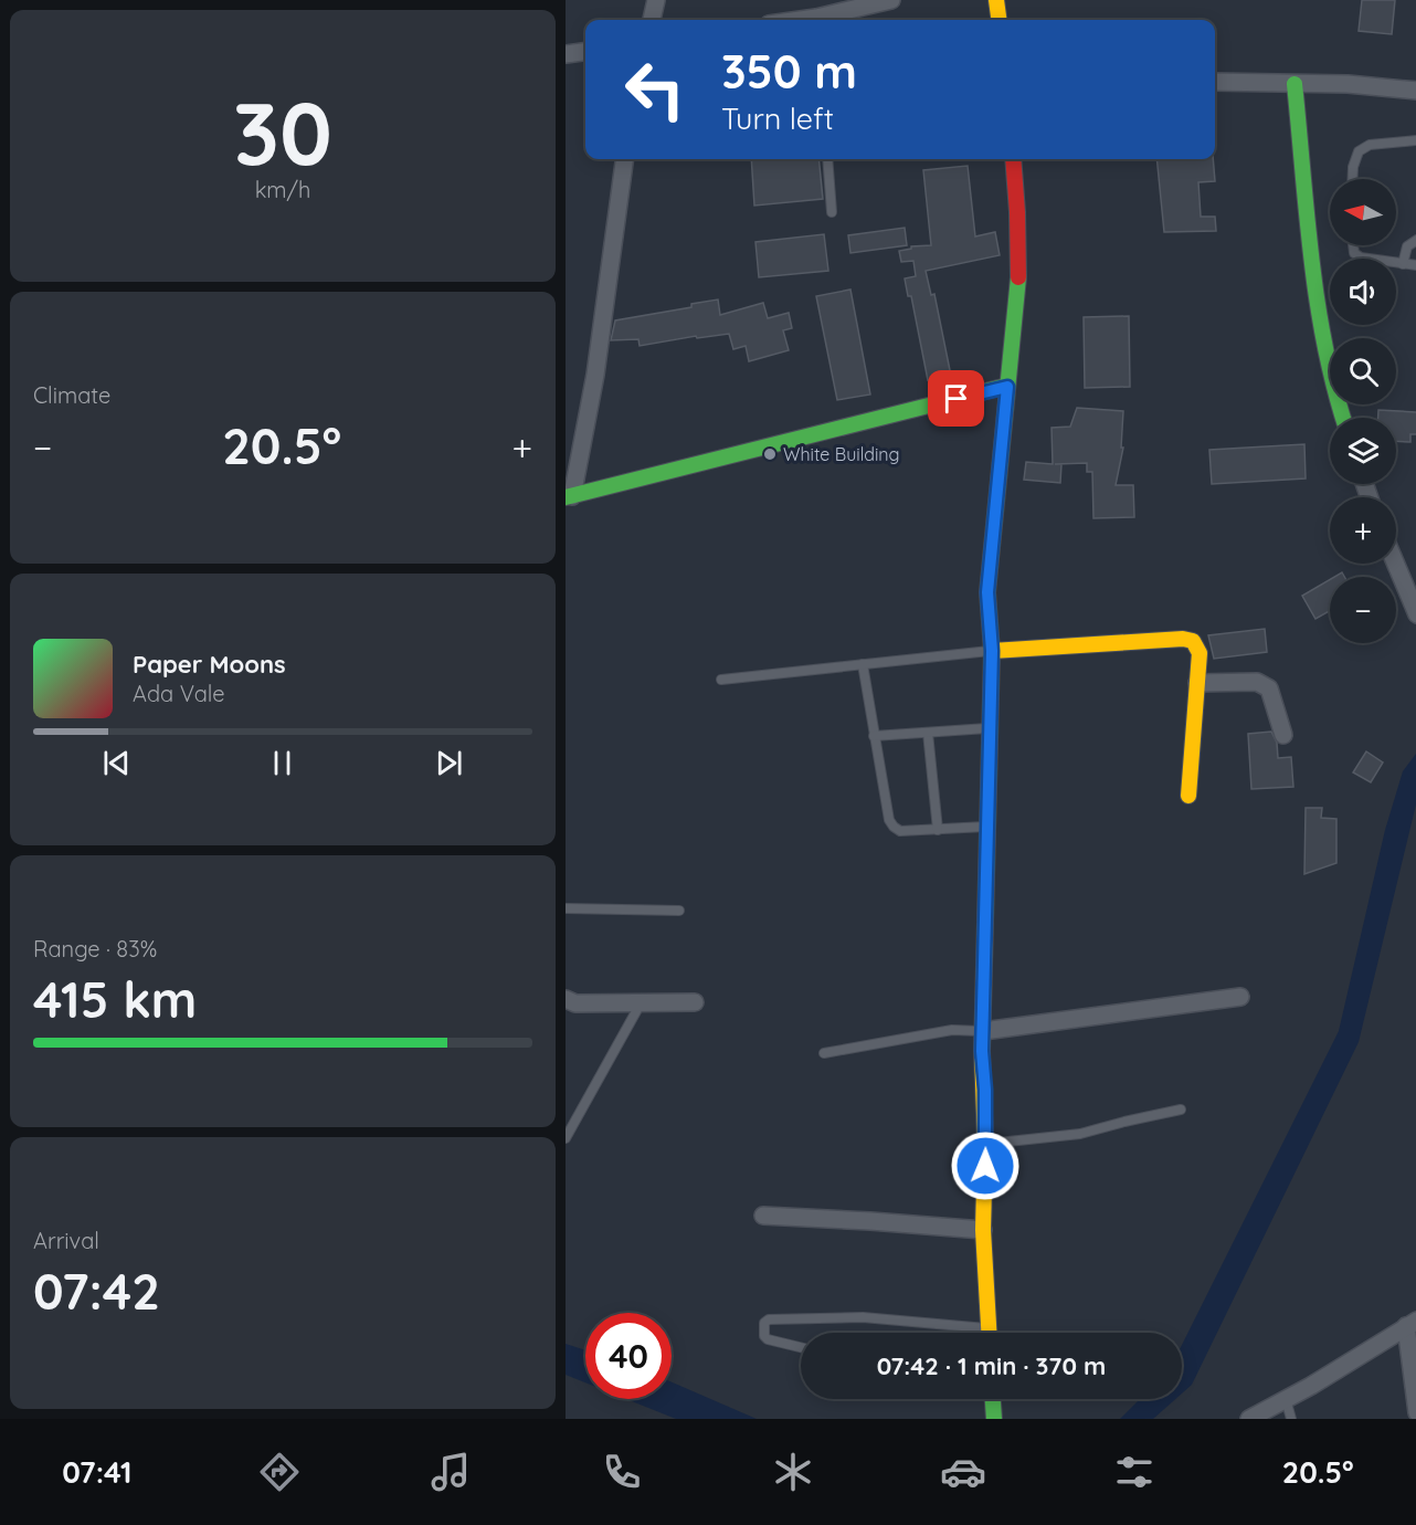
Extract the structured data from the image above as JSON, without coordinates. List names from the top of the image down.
{
  "places": ["White Building"],
  "north": "left",
  "page": {
    "tile": [
      ["30", "km/h"],
      "Climate",
      ["Range · 83%", "415 km"],
      ["Arrival", "07:42"]
    ],
    "turn": ["350 m", "Turn left"],
    "map_buttons": ["+", "−"],
    "heat": ["−", "20.5°", "+"],
    "song": ["Paper Moons", "Ada Vale"],
    "limit": "40",
    "trip": "07:42 · 1 min · 370 m",
    "tabs": ["07:41", "20.5°"]
  }
}
